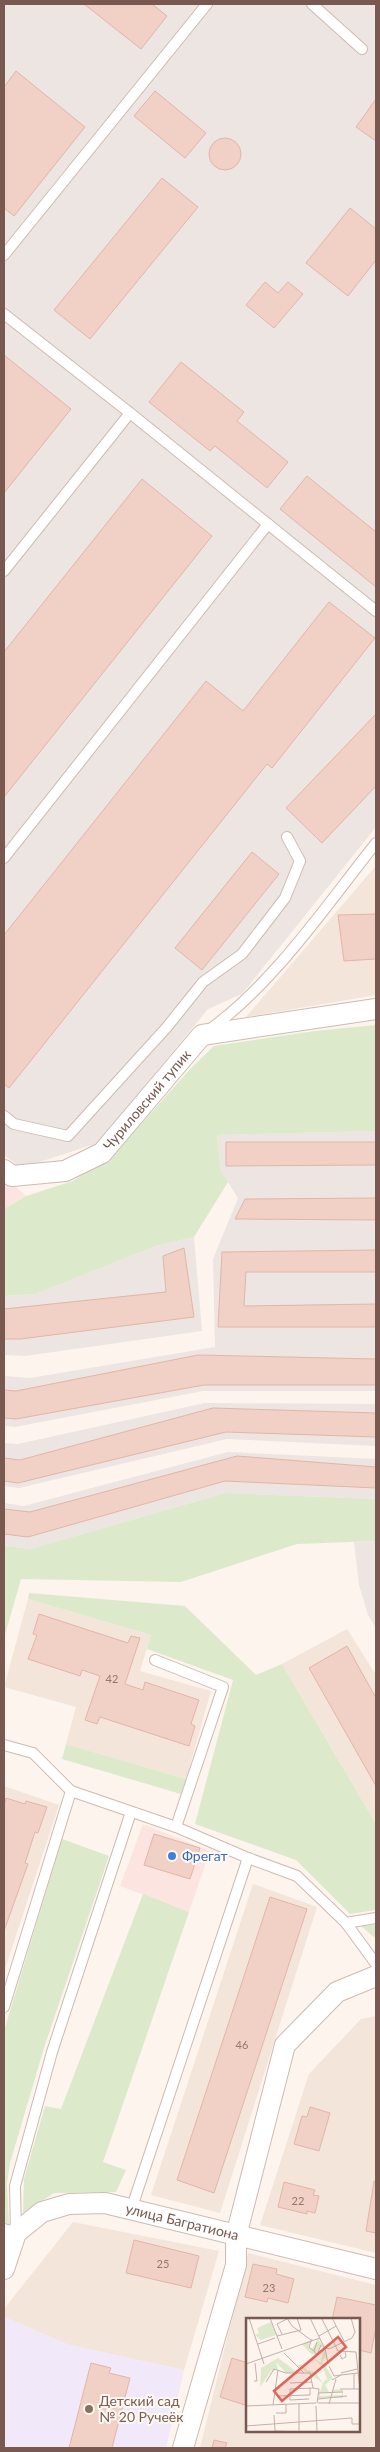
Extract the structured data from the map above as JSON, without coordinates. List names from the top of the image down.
{
  "streets": {
    "street": ["Чуриловский тупик", "улица Багратиона"]
  },
  "places": ["Фрегат", "Детский сад № 20 Ручеёк"],
  "house_numbers": [
    "42",
    "46",
    "22",
    "25",
    "23"
  ]
}
